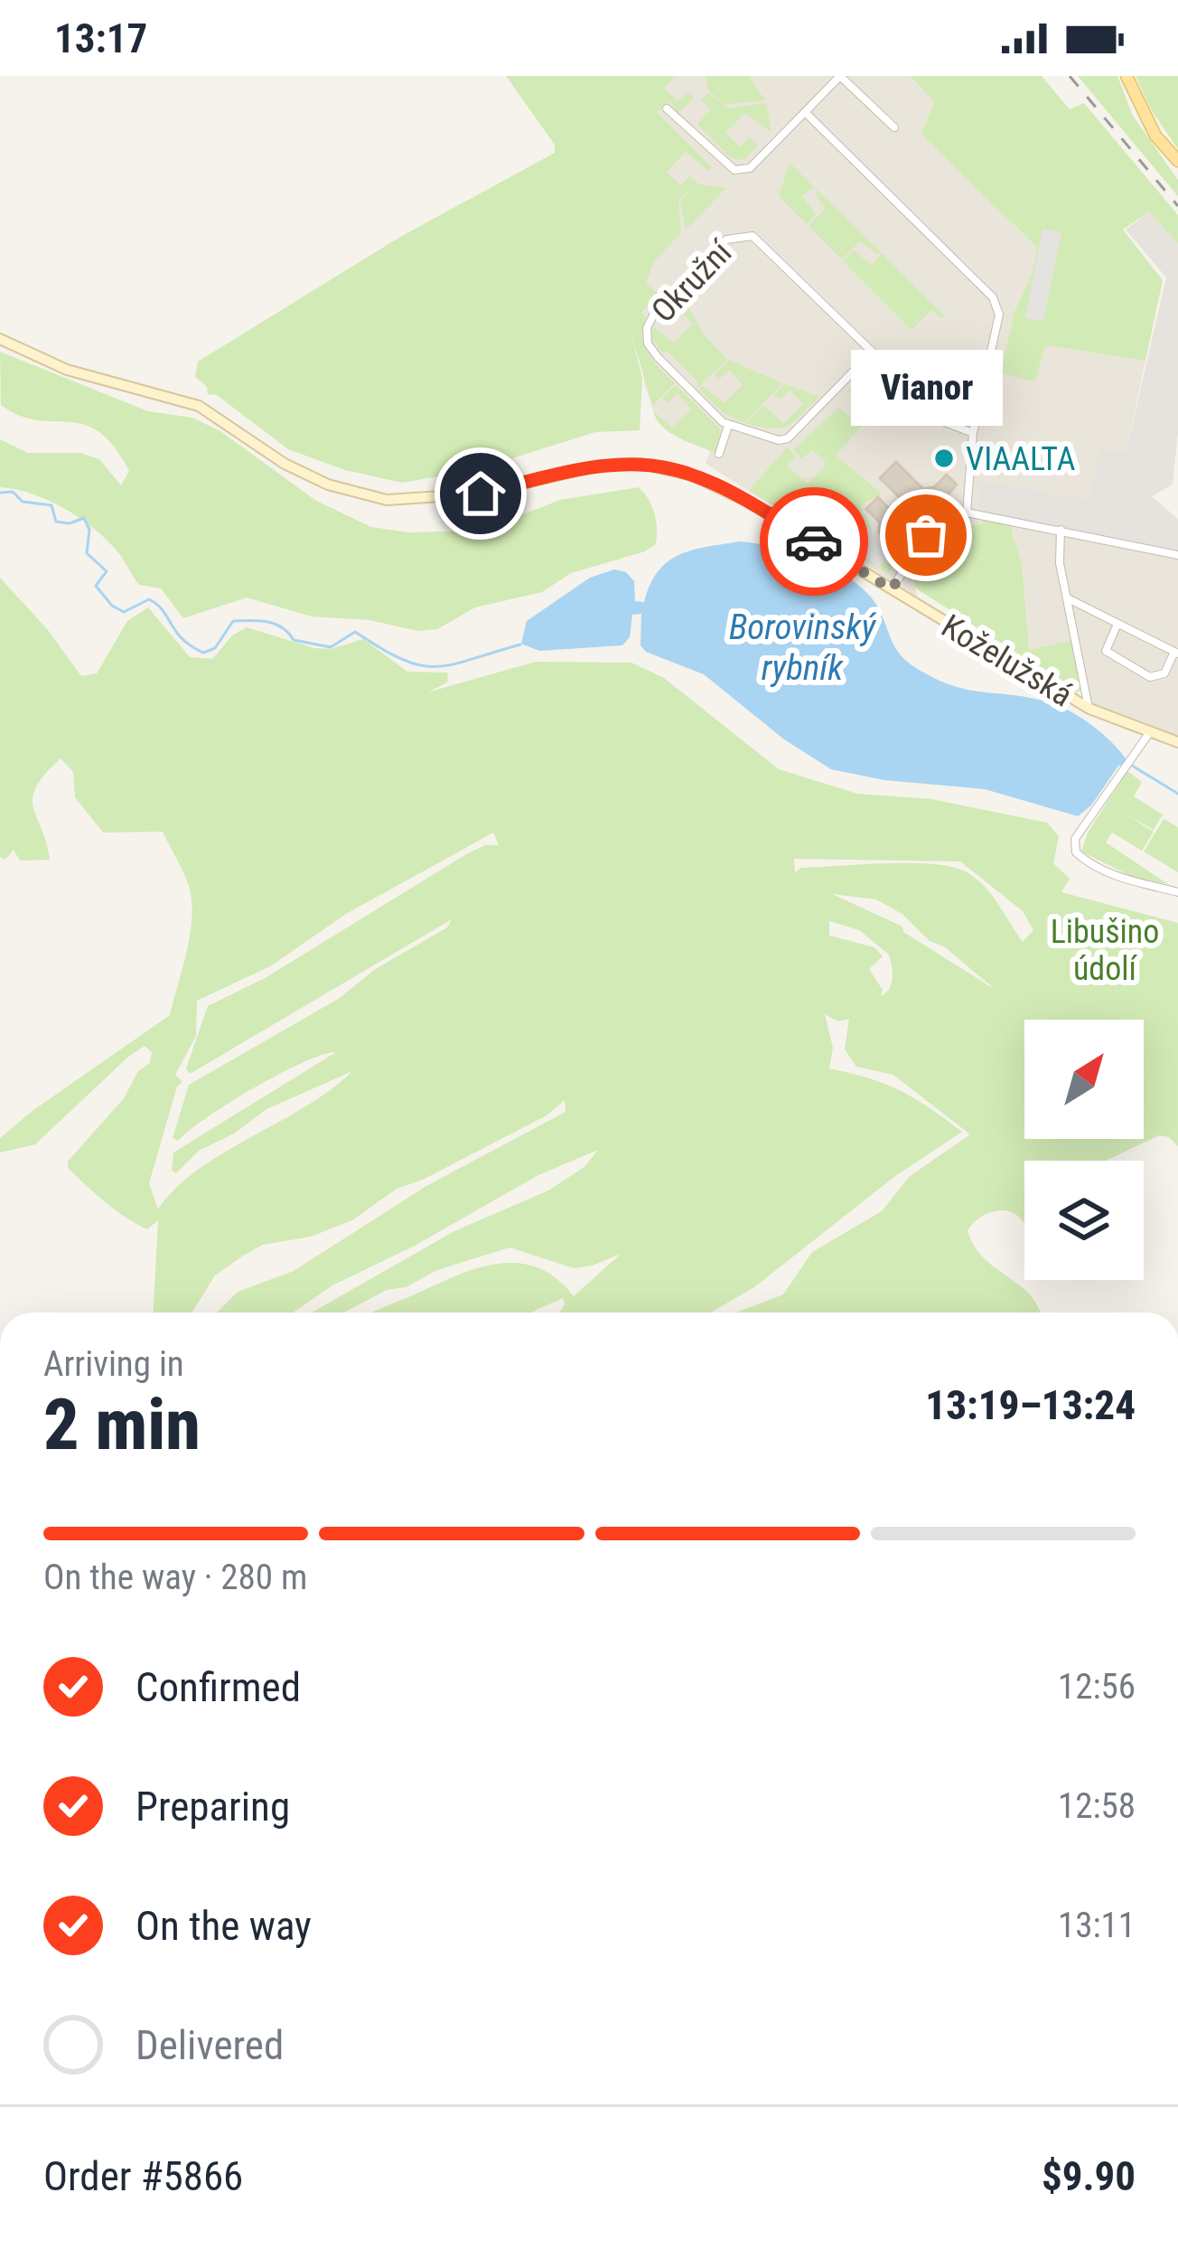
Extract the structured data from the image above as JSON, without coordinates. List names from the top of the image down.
{
  "streets": {
    "main road": ["Koželužská"],
    "street": ["Okružní"]
  },
  "water": ["Borovinský rybník"],
  "parks": ["Libušino údolí"],
  "places": ["VIAALTA", "Vianor"],
  "north": "top right",
  "page": {
    "status": "13:17",
    "bubble": "Vianor",
    "heading": ["2 min", "Arriving in", "13:19–13:24"],
    "panel": ["Order #5866", "$9.90"],
    "bar": "On the way · 280 m",
    "list": [
      ["Confirmed", "12:56"],
      ["Preparing", "12:58"],
      ["On the way", "13:11"],
      "Delivered"
    ]
  }
}
